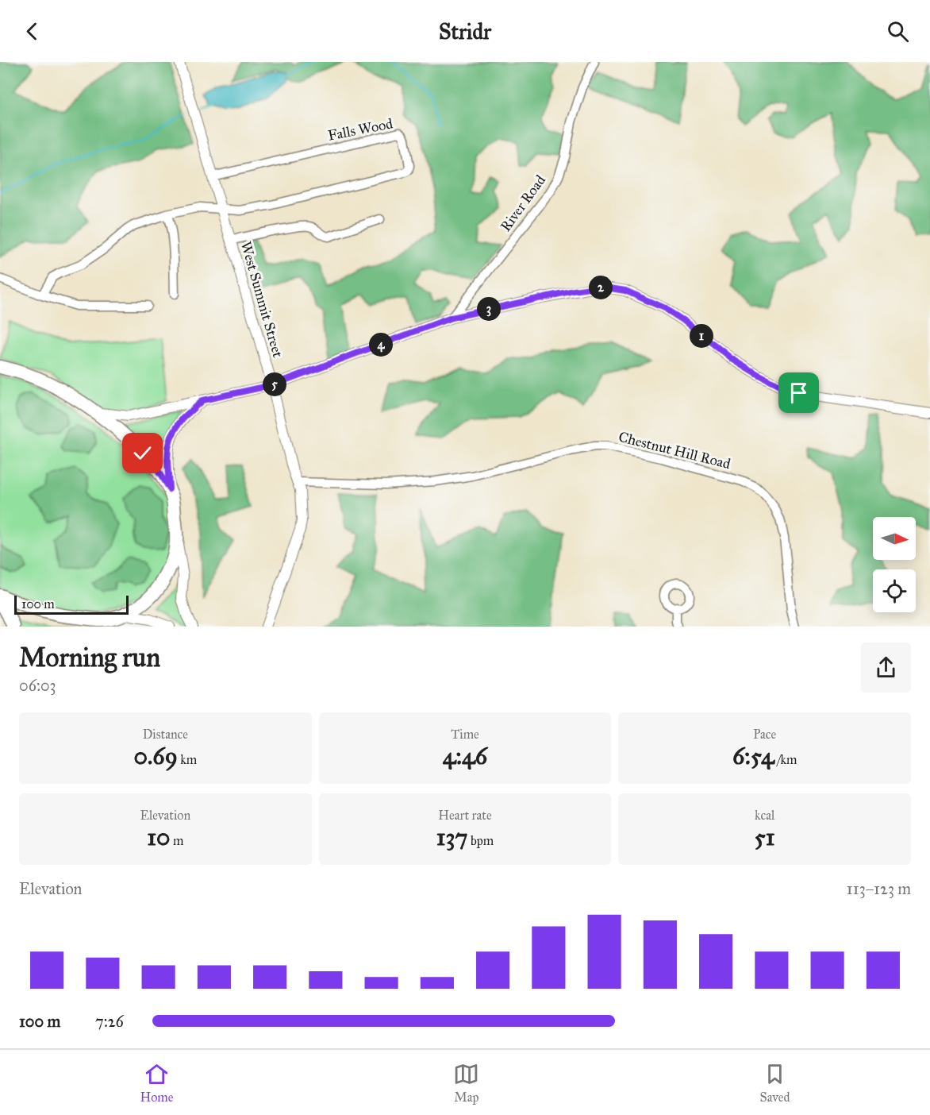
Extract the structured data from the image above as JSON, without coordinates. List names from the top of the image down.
{
  "streets": {
    "street": [
      "Falls Wood",
      "River Road",
      "West Summit Street",
      "Chestnut Hill Road"
    ]
  },
  "crossings": [
    ["Falls Wood", "West Summit Street"],
    ["West Summit Street", "Chestnut Hill Road"]
  ],
  "scale_bar": "100 m",
  "north": "right",
  "page": {
    "header": "Stridr",
    "pins": [
      "2",
      "3",
      "1",
      "4",
      "5"
    ],
    "scale": "100 m",
    "heading": ["Morning run", "06:03"],
    "stats": [
      ["Distance", "0.69 km"],
      ["Time", "4:46"],
      ["Pace", "6:54 /km"],
      ["Elevation", "10 m"],
      ["Heart rate", "137 bpm"],
      ["kcal", "51"]
    ],
    "chart": ["Elevation", "113–123 m"],
    "list": [
      {
        "name": "100 m",
        "note": "7:26"
      }
    ],
    "tabs": ["Home", "Map", "Saved"]
  }
}
